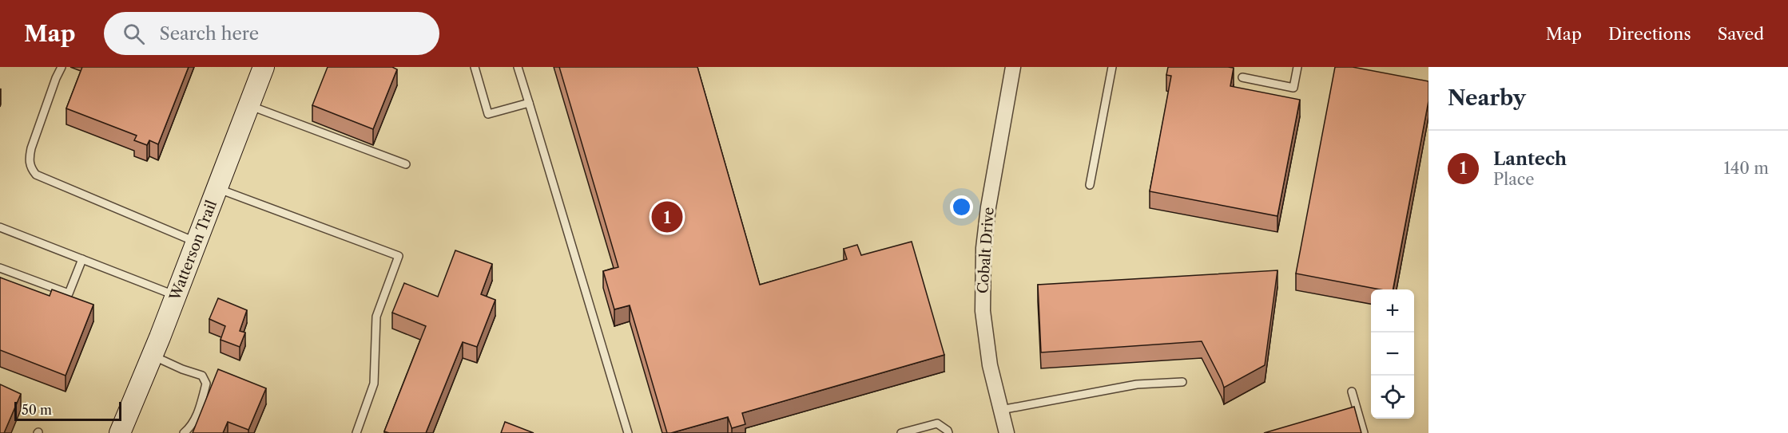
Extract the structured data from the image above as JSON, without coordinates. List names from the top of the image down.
{
  "streets": {
    "main road": ["Watterson Trail"],
    "street": ["Cobalt Drive"]
  },
  "scale_bar": "50 m",
  "page": {
    "header": "Map",
    "search": "Search here",
    "nav": ["Map", "Directions", "Saved"],
    "heading": "Nearby",
    "list": [
      {
        "mark": "1",
        "name": "Lantech",
        "note": "Place",
        "value": "140 m"
      }
    ],
    "pins": "1",
    "map_buttons": ["+", "−"],
    "scale": "50 m"
  }
}
